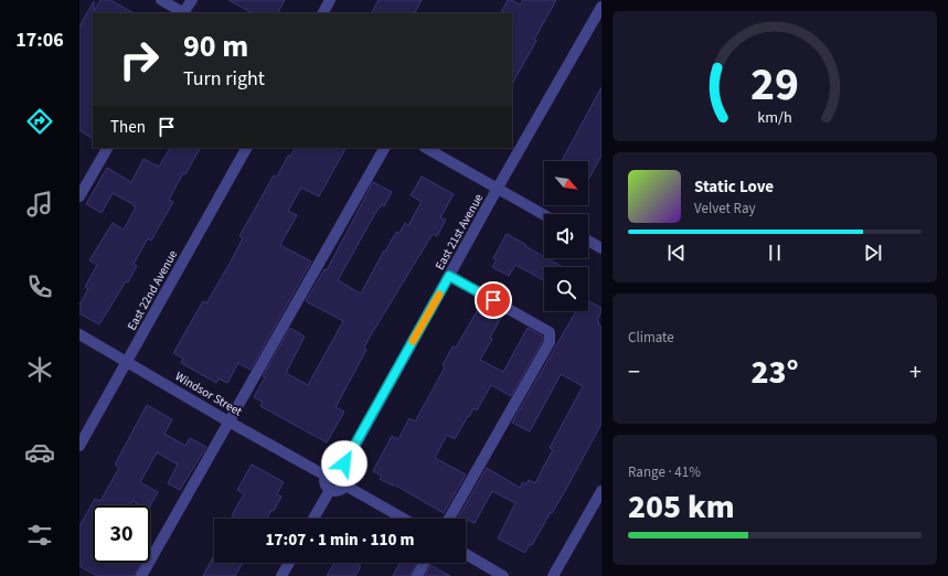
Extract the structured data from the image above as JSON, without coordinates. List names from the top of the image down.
{
  "streets": {
    "street": ["East 21st Avenue", "East 22nd Avenue", "Windsor Street"]
  },
  "crossings": [
    ["East 21st Avenue", "Windsor Street"],
    ["East 22nd Avenue", "Windsor Street"]
  ],
  "north": "bottom right",
  "page": {
    "tabs": "17:06",
    "turn": ["90 m", "Turn right"],
    "then": "Then",
    "song": ["Static Love", "Velvet Ray"],
    "tile": [
      "Climate",
      ["Range · 41%", "205 km"]
    ],
    "heat": ["−", "23°", "+"],
    "limit": "30",
    "trip": "17:07 · 1 min · 110 m",
    "gauge": ["29", "km/h"]
  }
}
